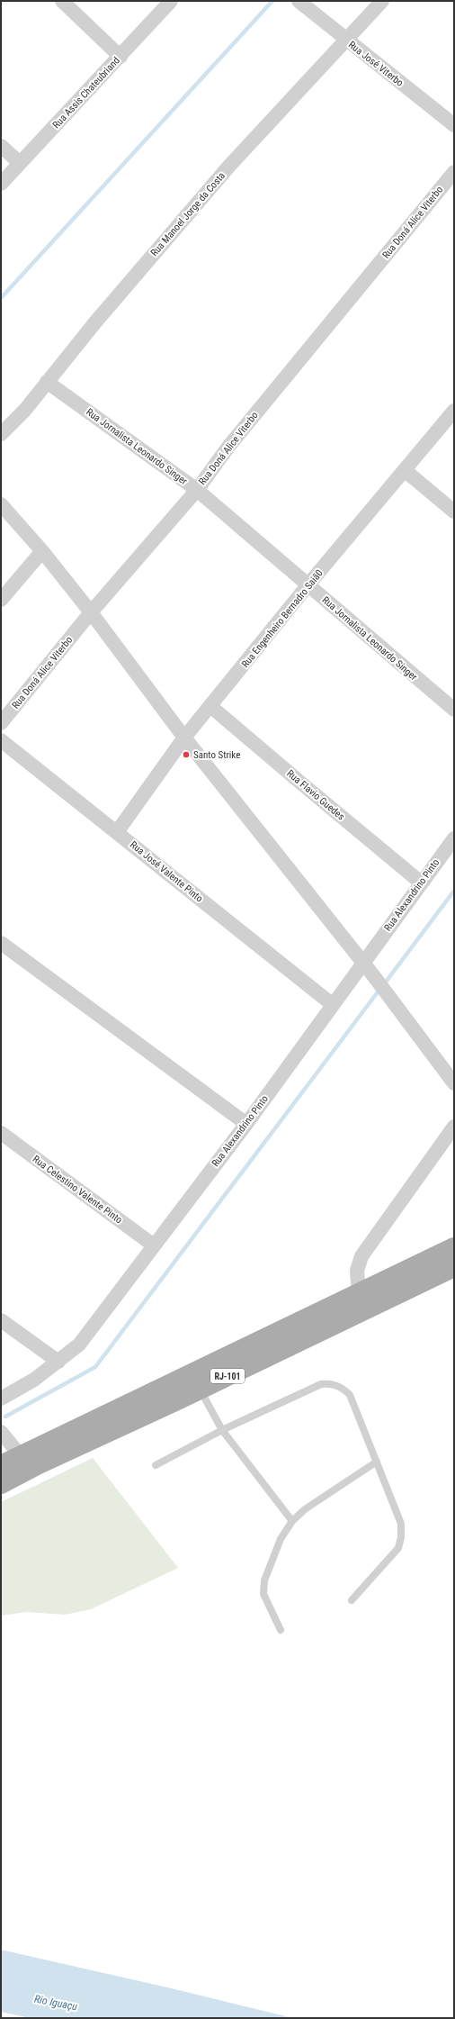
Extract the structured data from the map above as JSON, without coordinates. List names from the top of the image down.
{
  "streets": {
    "main road": ["RJ-101"],
    "street": [
      "Rua José Viterbo",
      "Rua Assis Chateubriand",
      "Rua Manoel Jorge da Costa",
      "Rua Doná Alice Viterbo",
      "Rua Jornalista Leonardo Singer",
      "Rua Engenheiro Bernadro Saiā0",
      "Rua Flavio Guedes",
      "Rua José Valente Pinto",
      "Rua Alexandrino Pinto",
      "Rua Celestino Valente Pinto"
    ]
  },
  "crossings": [
    ["Rua José Viterbo", "Rua Manoel Jorge da Costa"],
    ["Rua Manoel Jorge da Costa", "Rua Jornalista Leonardo Singer"],
    ["Rua Doná Alice Viterbo", "Rua Jornalista Leonardo Singer"],
    ["Rua Jornalista Leonardo Singer", "Rua Engenheiro Bernadro Saiā0"],
    ["Rua Engenheiro Bernadro Saiā0", "Rua Flavio Guedes"],
    ["Rua Engenheiro Bernadro Saiā0", "Rua José Valente Pinto"],
    ["Rua Flavio Guedes", "Rua Alexandrino Pinto"],
    ["Rua José Valente Pinto", "Rua Alexandrino Pinto"],
    ["Rua Alexandrino Pinto", "Rua Celestino Valente Pinto"]
  ],
  "water": ["Rio Iguaçu"],
  "places": ["Santo Strike"]
}
